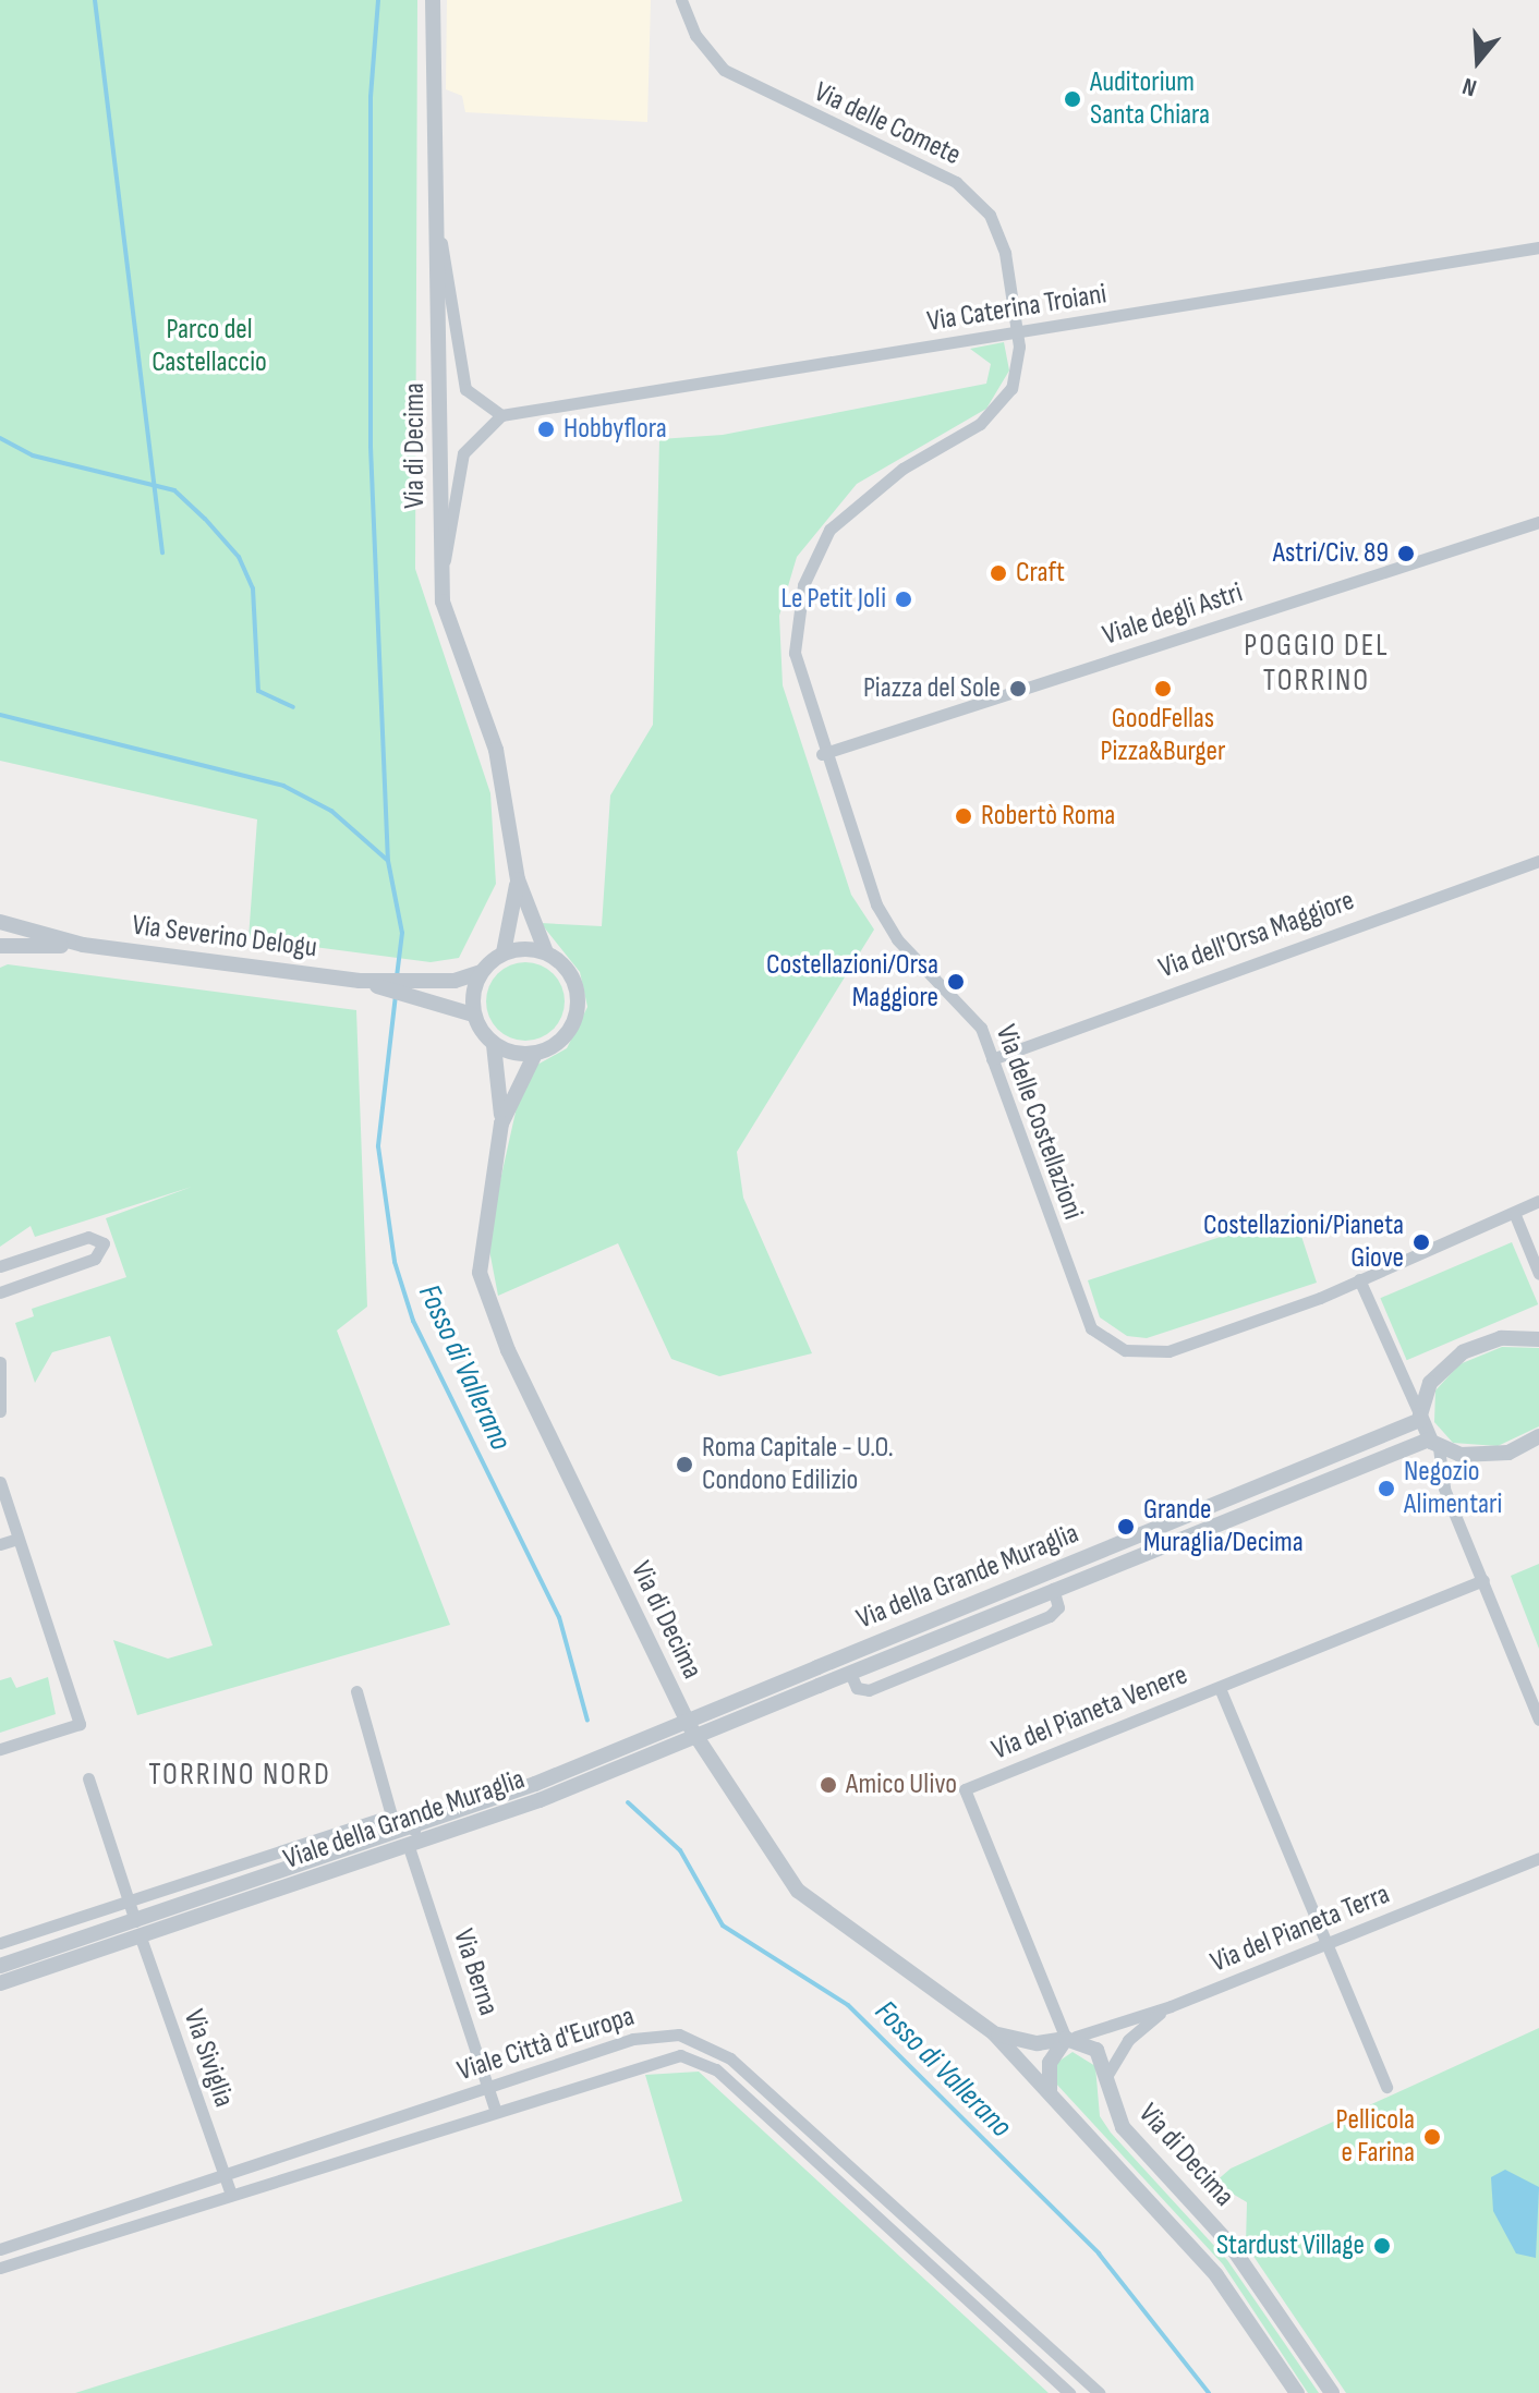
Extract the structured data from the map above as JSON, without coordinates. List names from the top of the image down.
{
  "streets": {
    "street": [
      "Via delle Comete",
      "Via Caterina Troiani",
      "Via di Decima",
      "Viale degli Astri",
      "Via dell'Orsa Maggiore",
      "Via Severino Delogu",
      "Via delle Costellazioni",
      "Via della Grande Muraglia",
      "Via del Pianeta Venere",
      "Viale della Grande Muraglia",
      "Via del Pianeta Terra",
      "Via Berna",
      "Viale Città d'Europa",
      "Via Siviglia"
    ]
  },
  "crossings": [
    ["Via delle Comete", "Via Caterina Troiani"],
    ["Via delle Comete", "Via delle Costellazioni"],
    ["Via Caterina Troiani", "Via delle Costellazioni"],
    ["Via di Decima", "Via Severino Delogu"],
    ["Via di Decima", "Via del Pianeta Venere"],
    ["Via di Decima", "Via del Pianeta Terra"],
    ["Viale degli Astri", "Via delle Costellazioni"],
    ["Via dell'Orsa Maggiore", "Via delle Costellazioni"],
    ["Via della Grande Muraglia", "Viale della Grande Muraglia"],
    ["Via del Pianeta Venere", "Via del Pianeta Terra"],
    ["Viale della Grande Muraglia", "Via Berna"],
    ["Viale della Grande Muraglia", "Via Siviglia"],
    ["Via Berna", "Viale Città d'Europa"],
    ["Viale Città d'Europa", "Via Siviglia"]
  ],
  "districts": ["POGGIO DEL TORRINO", "TORRINO NORD"],
  "water": ["Fosso di Vallerano"],
  "parks": ["Parco del Castellaccio"],
  "places": [
    "Auditorium Santa Chiara",
    "Hobbyflora",
    "Astri/Civ. 89",
    "Craft",
    "Le Petit Joli",
    "Piazza del Sole",
    "GoodFellas Pizza&Burger",
    "Robertò Roma",
    "Costellazioni/Orsa Maggiore",
    "Costellazioni/Pianeta Giove",
    "Roma Capitale - U.O. Condono Edilizio",
    "Negozio Alimentari",
    "Grande Muraglia/Decima",
    "Amico Ulivo",
    "Pellicola e Farina",
    "Stardust Village"
  ],
  "north": "bottom"
}
